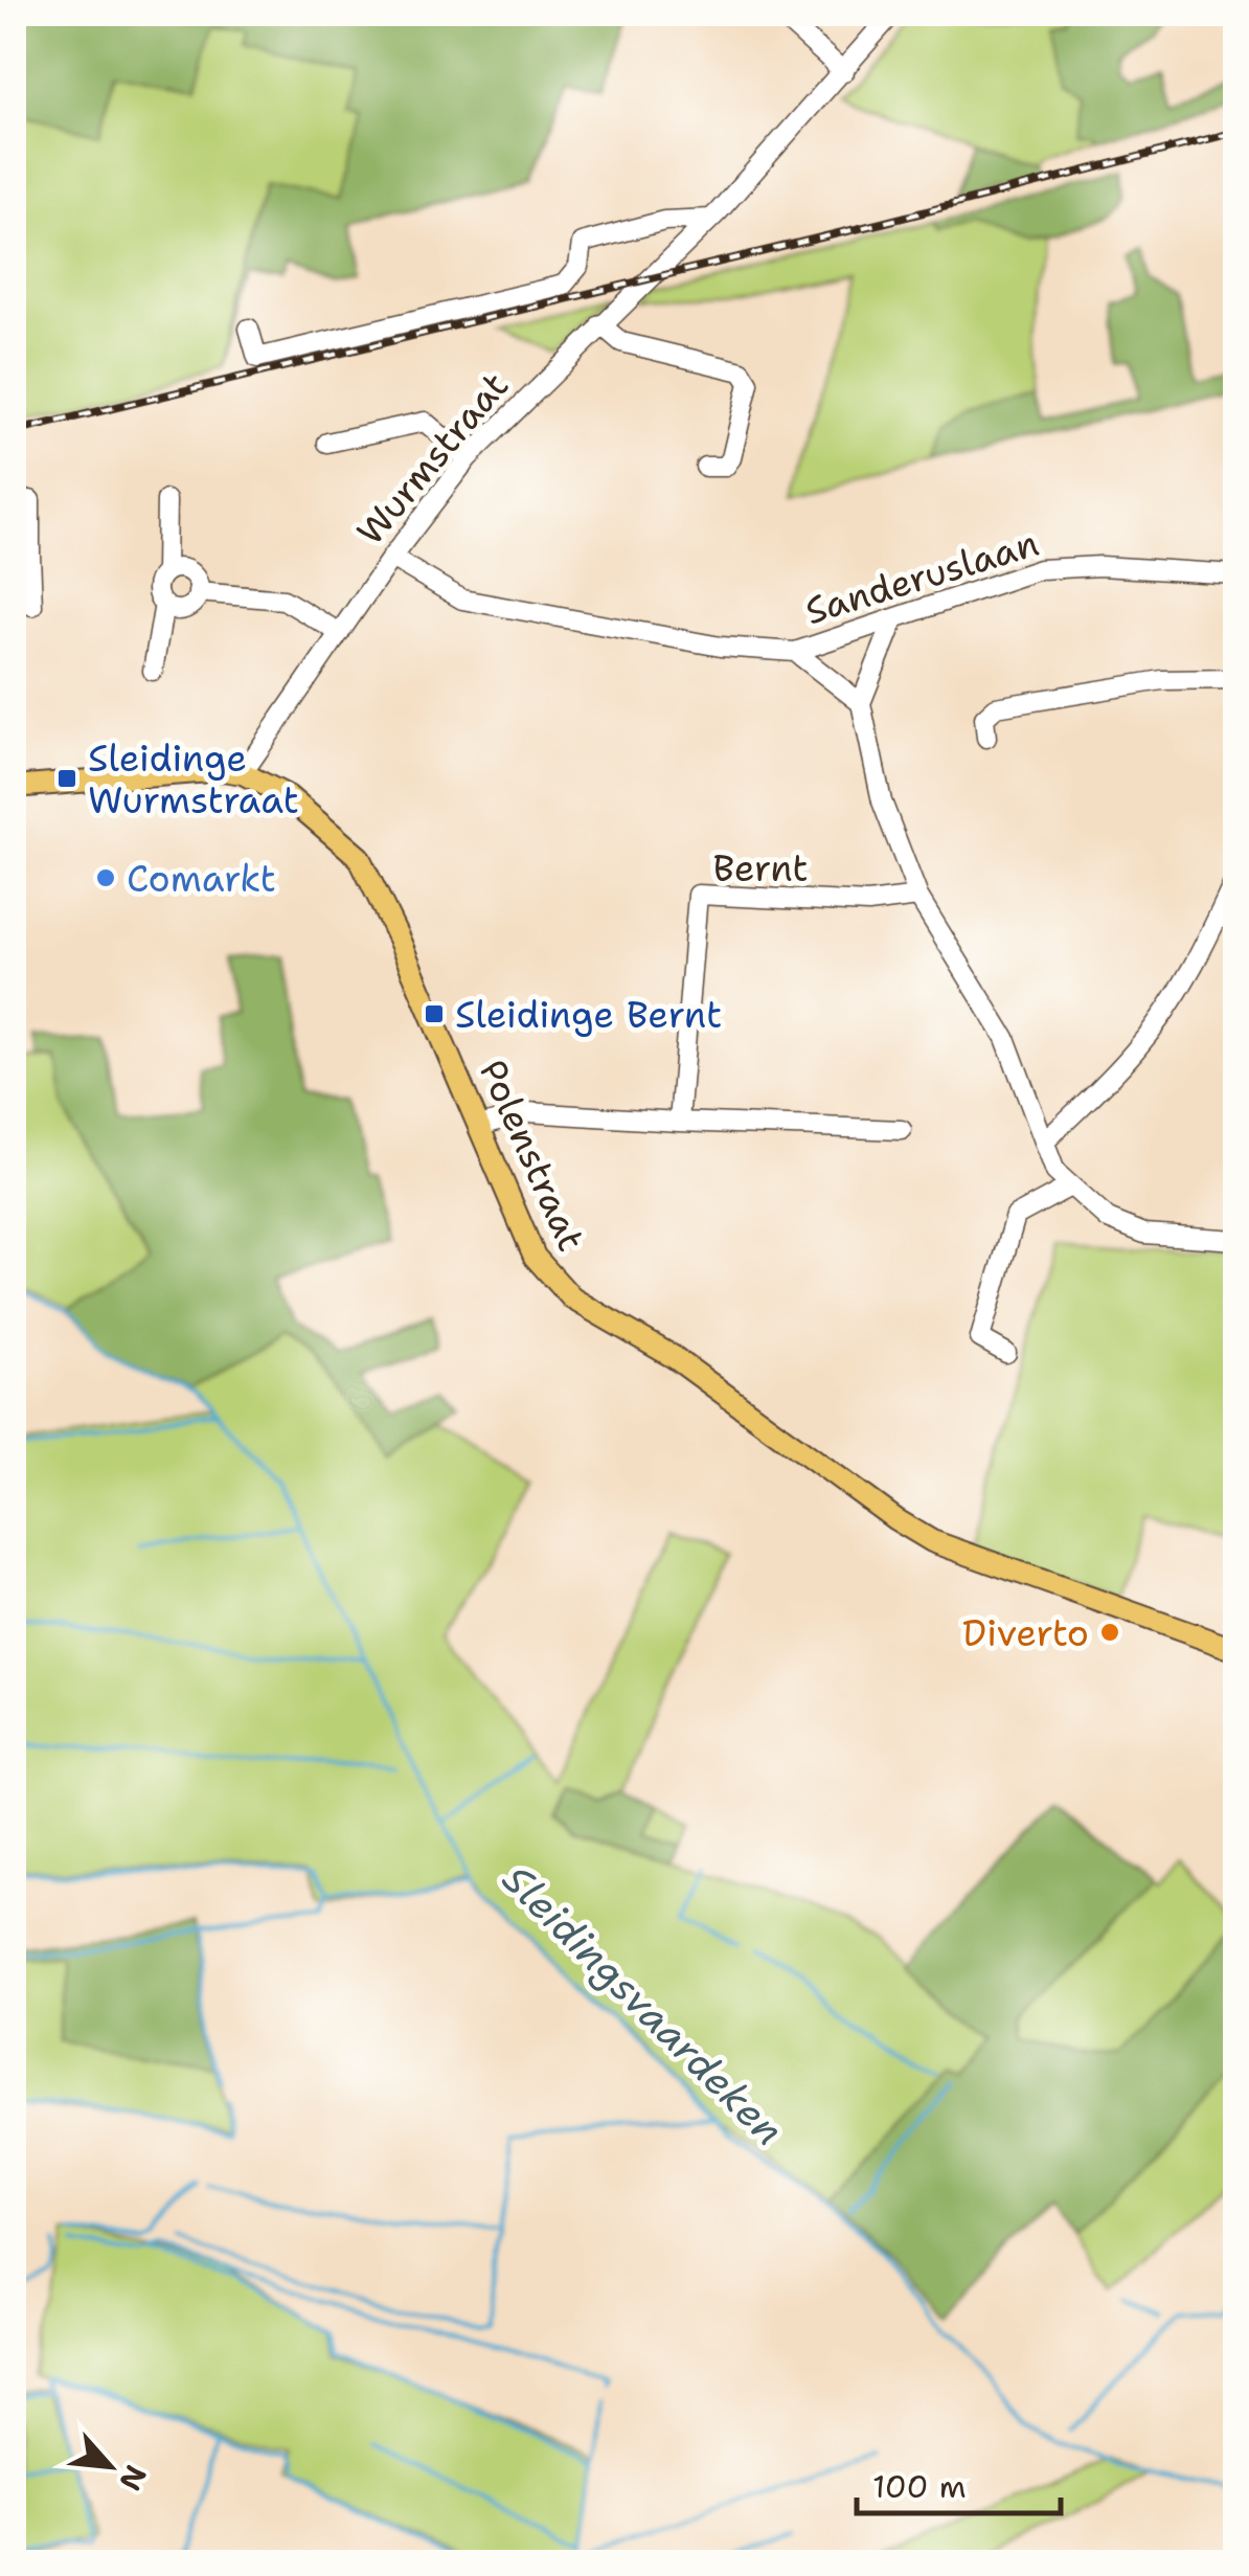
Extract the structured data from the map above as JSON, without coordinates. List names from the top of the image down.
{
  "streets": {
    "main road": ["Polenstraat"],
    "street": ["Wurmstraat", "Sanderuslaan", "Bernt"]
  },
  "crossings": [
    ["Wurmstraat", "Sanderuslaan"],
    ["Wurmstraat", "Polenstraat"]
  ],
  "water": ["Sleidingsvaardeken"],
  "places": {
    "transit": ["Sleidinge Wurmstraat", "Sleidinge Bernt"],
    "other": ["Comarkt", "Diverto"]
  },
  "scale_bar": "100 m",
  "north": "bottom right"
}
